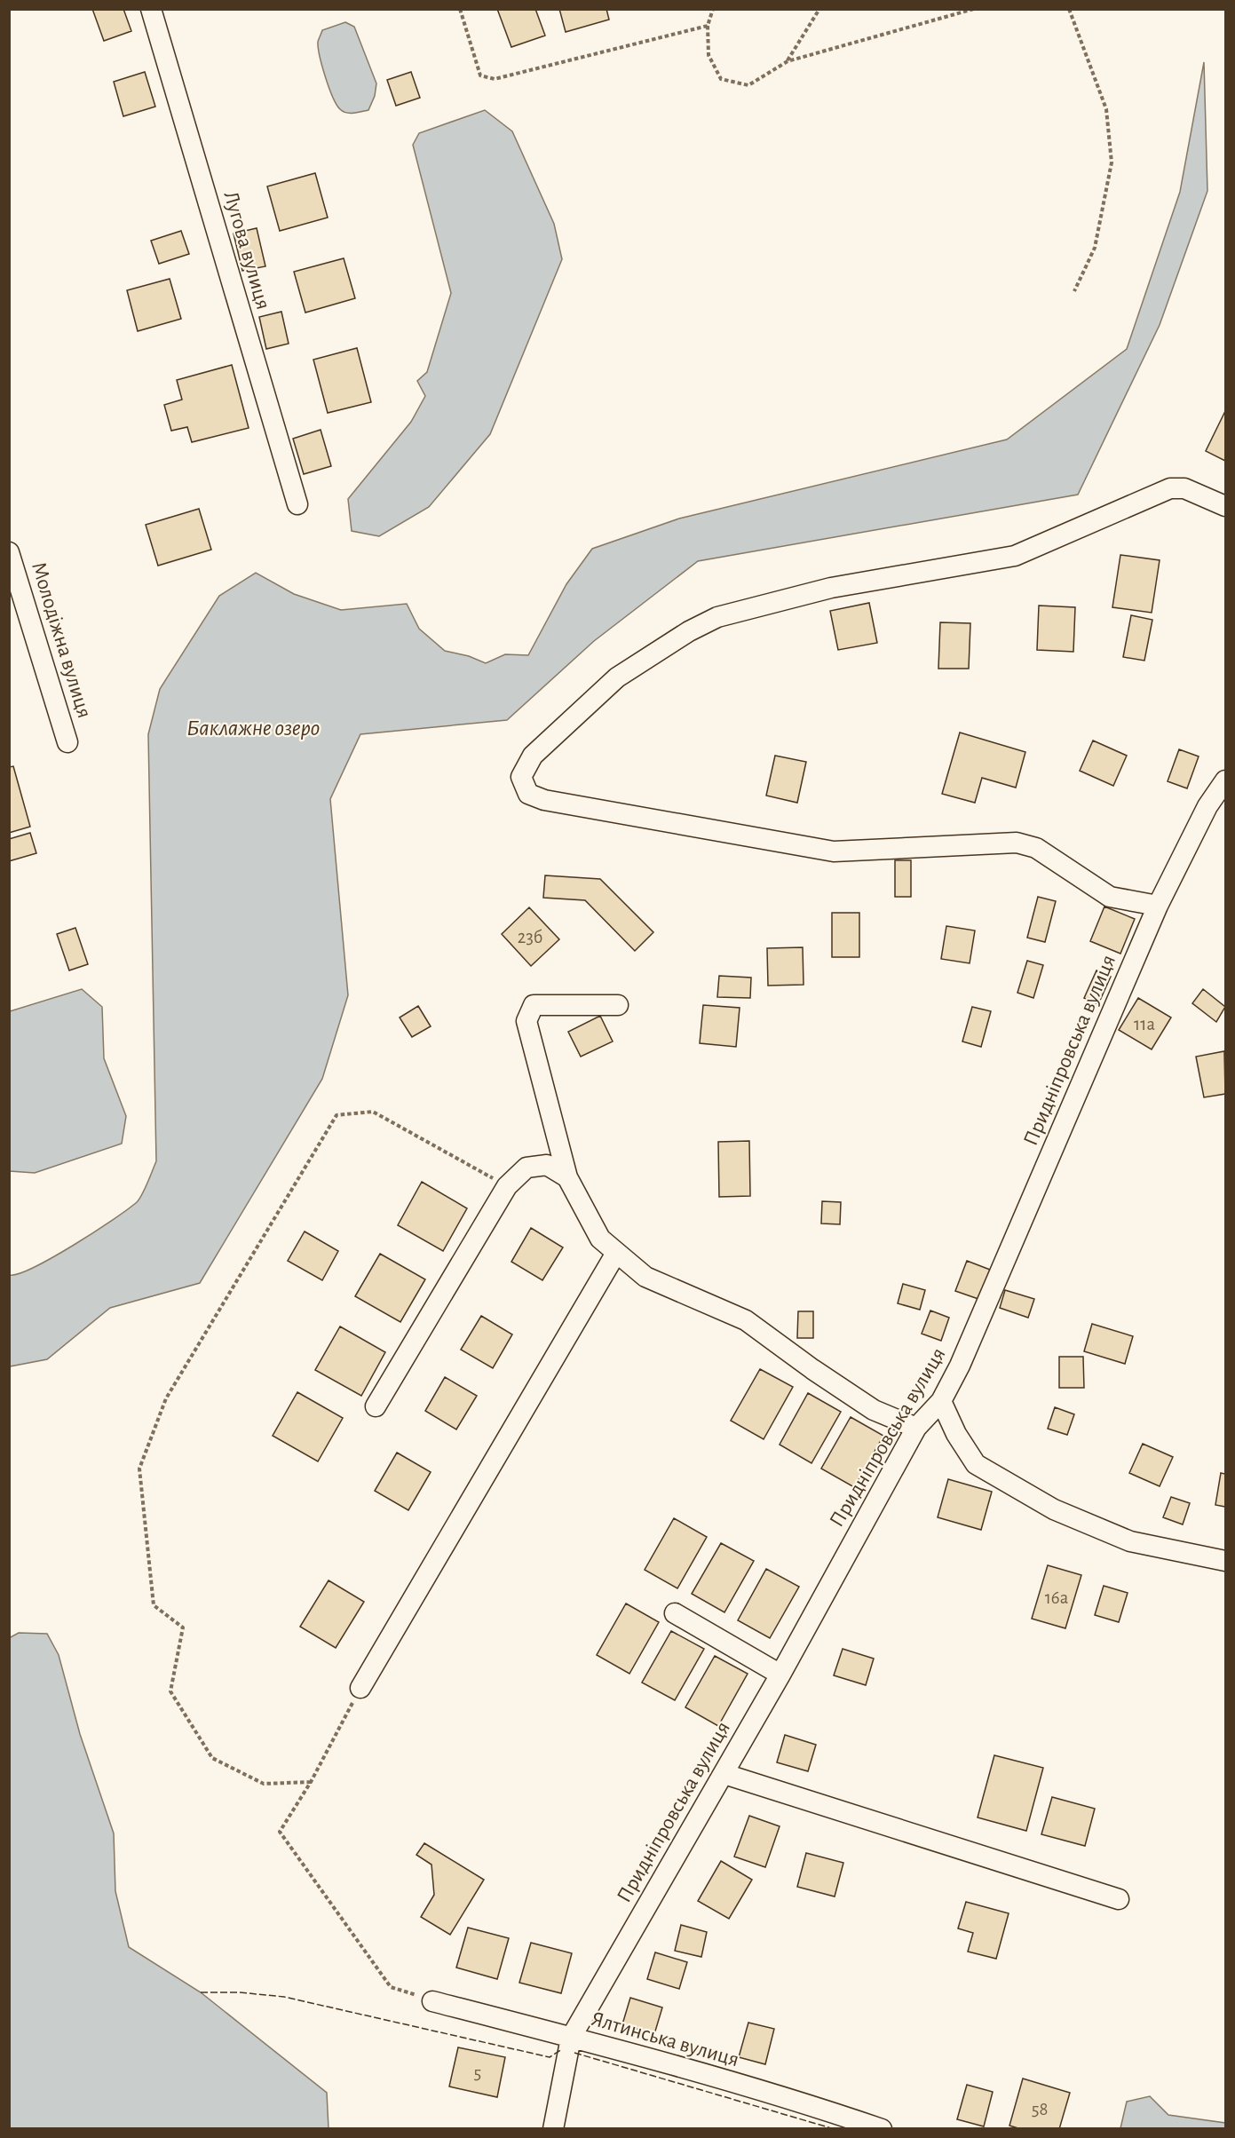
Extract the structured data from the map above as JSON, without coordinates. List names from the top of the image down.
{
  "streets": {
    "street": [
      "Лугова вулиця",
      "Молодіжна вулиця",
      "Придніпровська вулиця",
      "Ялтинська вулиця"
    ]
  },
  "crossings": [
    ["Придніпровська вулиця", "Ялтинська вулиця"]
  ],
  "water": ["Баклажне озеро"],
  "house_numbers": [
    "23б",
    "11а",
    "16а",
    "5",
    "58"
  ]
}
